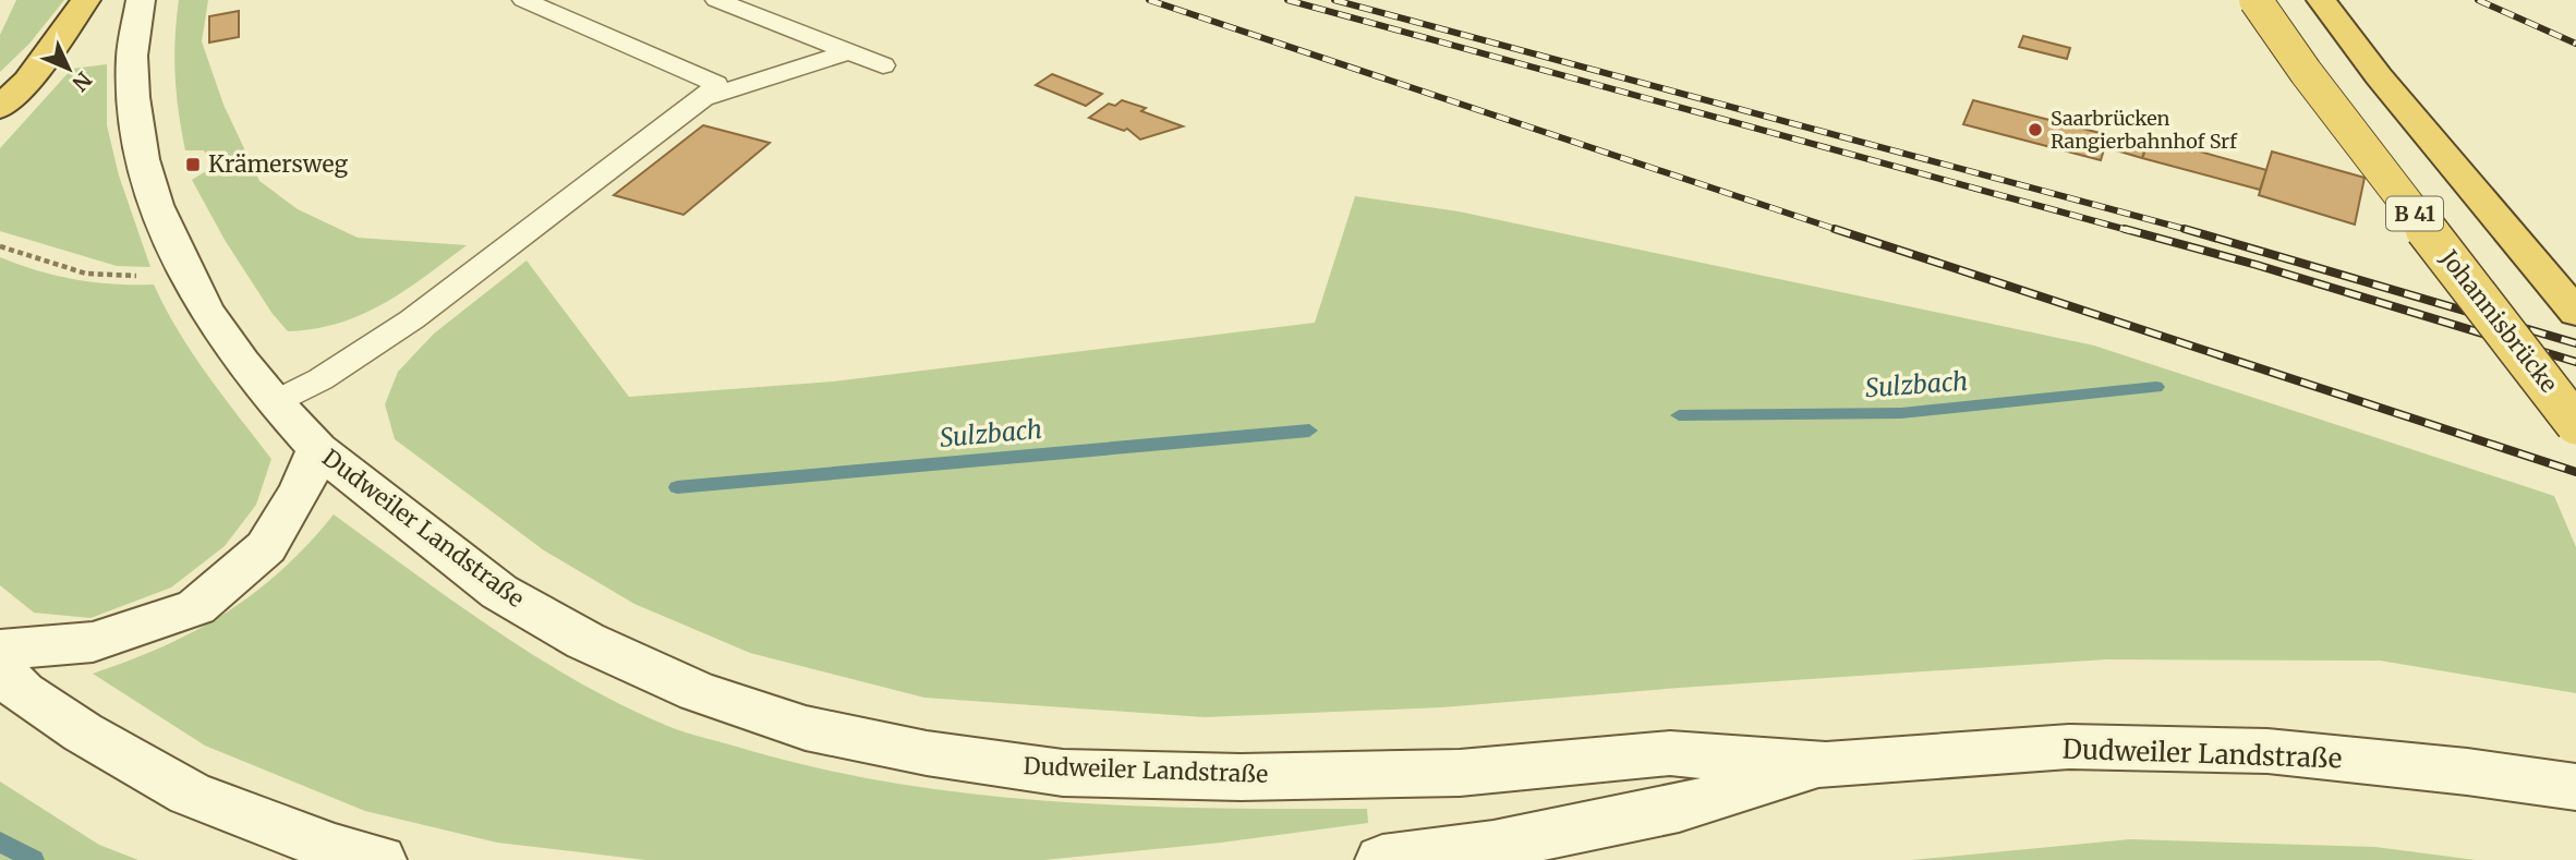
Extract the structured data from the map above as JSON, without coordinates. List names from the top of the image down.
{
  "streets": {
    "highway": ["B 41", "Johannisbrücke"],
    "main road": ["Dudweiler Landstraße"]
  },
  "water": ["Sulzbach"],
  "places": {
    "other": ["Saarbrücken Rangierbahnhof Srf"],
    "transit": ["Krämersweg"]
  },
  "north": "bottom right"
}
